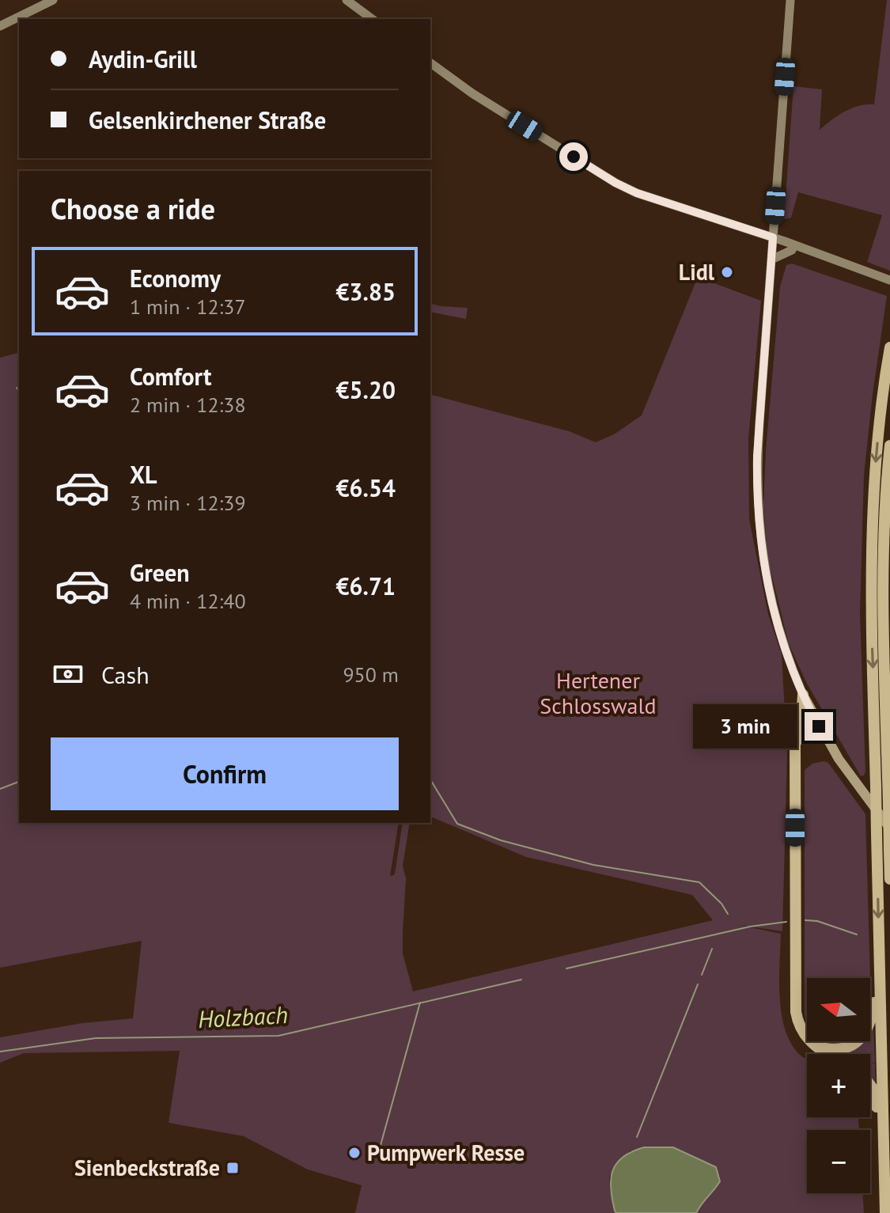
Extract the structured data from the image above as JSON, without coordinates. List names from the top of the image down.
{
  "water": ["Holzbach"],
  "parks": ["Hertener Schlosswald"],
  "places": {
    "other": ["Lidl", "Pumpwerk Resse"],
    "transit": ["Sienbeckstraße"]
  },
  "north": "left",
  "page": {
    "banner": ["Aydin-Grill", "Gelsenkirchener Straße"],
    "heading": "Choose a ride",
    "list": [
      {
        "name": "Economy",
        "note": "1 min · 12:37",
        "value": "€3.85"
      },
      {
        "name": "Comfort",
        "note": "2 min · 12:38",
        "value": "€5.20"
      },
      {
        "name": "XL",
        "note": "3 min · 12:39",
        "value": "€6.54"
      },
      {
        "name": "Green",
        "note": "4 min · 12:40",
        "value": "€6.71"
      }
    ],
    "pay": ["Cash", "950 m"],
    "bubble": "3 min",
    "buttons": "Confirm",
    "map_buttons": ["+", "−"]
  }
}
